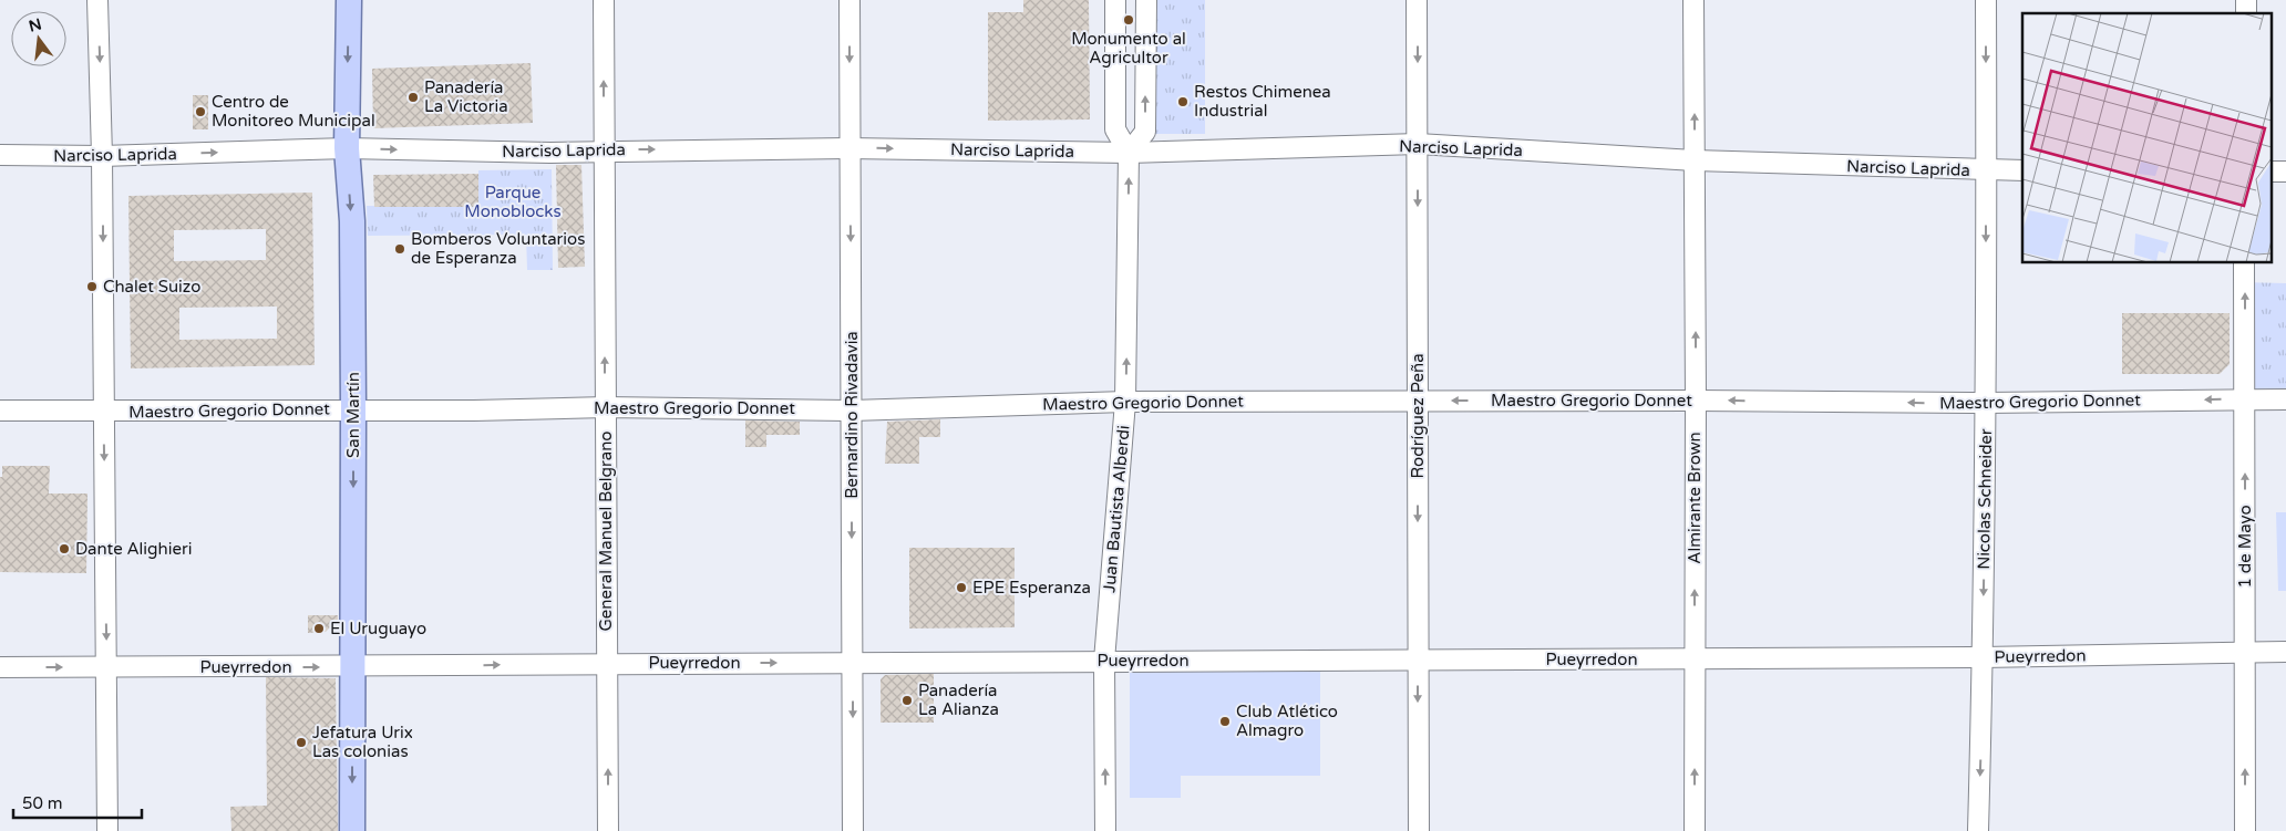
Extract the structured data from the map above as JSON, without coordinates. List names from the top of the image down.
{
  "streets": {
    "main road": ["San Martín"],
    "street": [
      "Narciso Laprida",
      "Maestro Gregorio Donnet",
      "Bernardino Rivadavia",
      "Rodríguez Peña",
      "Almirante Brown",
      "Nicolas Schneider",
      "Juan Bautista Alberdi",
      "General Manuel Belgrano",
      "1 de Mayo",
      "Pueyrredon"
    ]
  },
  "crossings": [
    ["Narciso Laprida", "San Martín"],
    ["Narciso Laprida", "Bernardino Rivadavia"],
    ["Narciso Laprida", "Rodríguez Peña"],
    ["Narciso Laprida", "Almirante Brown"],
    ["Narciso Laprida", "Nicolas Schneider"],
    ["Narciso Laprida", "Juan Bautista Alberdi"],
    ["Narciso Laprida", "General Manuel Belgrano"],
    ["Maestro Gregorio Donnet", "San Martín"],
    ["Maestro Gregorio Donnet", "Bernardino Rivadavia"],
    ["Maestro Gregorio Donnet", "Rodríguez Peña"],
    ["Maestro Gregorio Donnet", "Almirante Brown"],
    ["Maestro Gregorio Donnet", "Nicolas Schneider"],
    ["Maestro Gregorio Donnet", "Juan Bautista Alberdi"],
    ["Maestro Gregorio Donnet", "General Manuel Belgrano"],
    ["Maestro Gregorio Donnet", "1 de Mayo"],
    ["San Martín", "Pueyrredon"],
    ["Bernardino Rivadavia", "Pueyrredon"],
    ["Rodríguez Peña", "Pueyrredon"],
    ["Almirante Brown", "Pueyrredon"],
    ["Nicolas Schneider", "Pueyrredon"],
    ["Juan Bautista Alberdi", "Pueyrredon"],
    ["General Manuel Belgrano", "Pueyrredon"],
    ["1 de Mayo", "Pueyrredon"]
  ],
  "one_way": [
    "Narciso Laprida",
    "Maestro Gregorio Donnet",
    "San Martín",
    "Bernardino Rivadavia",
    "Rodríguez Peña",
    "Almirante Brown",
    "Nicolas Schneider",
    "Juan Bautista Alberdi",
    "General Manuel Belgrano",
    "1 de Mayo",
    "Pueyrredon"
  ],
  "parks": ["Parque Monoblocks"],
  "places": [
    "Monumento al Agricultor",
    "Panadería La Victoria",
    "Restos Chimenea Industrial",
    "Centro de Monitoreo Municipal",
    "Bomberos Voluntarios de Esperanza",
    "Chalet Suizo",
    "Dante Alighieri",
    "EPE Esperanza",
    "El Uruguayo",
    "Panadería La Alianza",
    "Club Atlético Almagro",
    "Jefatura Urix Las colonias"
  ],
  "scale_bar": "50 m",
  "north": "top"
}
